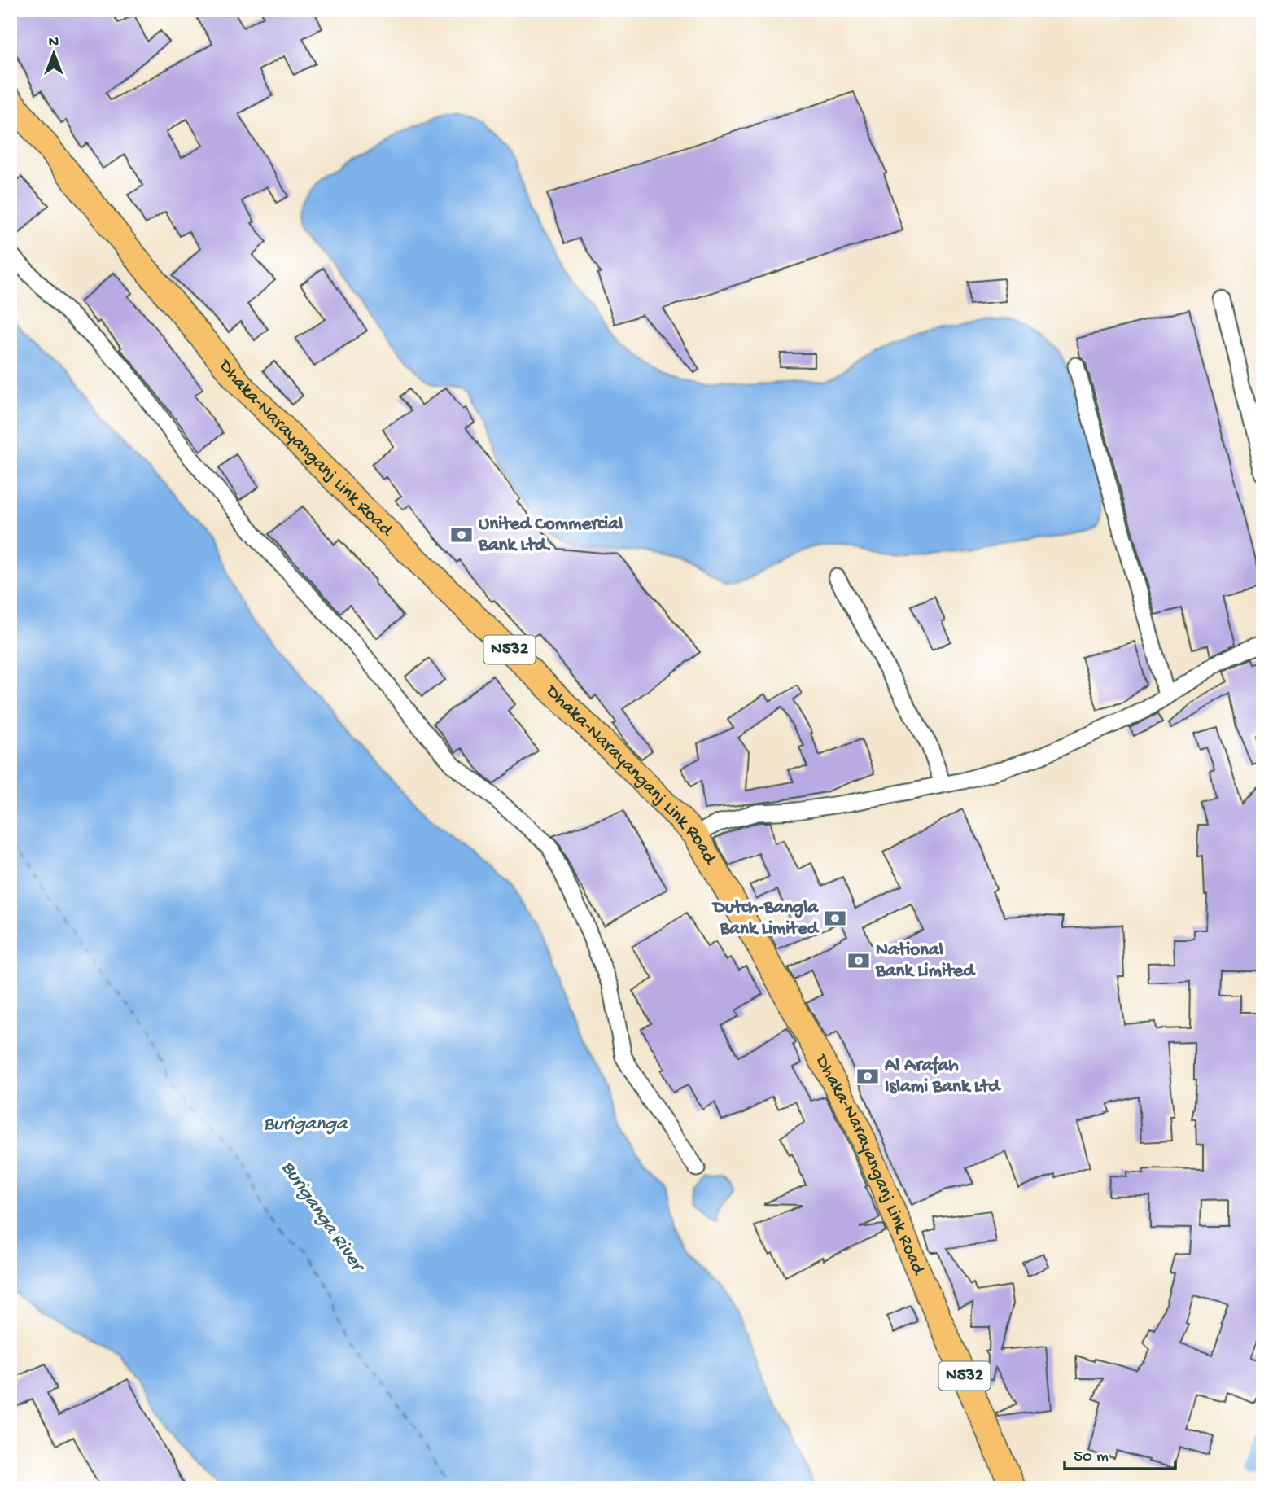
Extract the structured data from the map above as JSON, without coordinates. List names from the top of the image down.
{
  "streets": {
    "highway": ["Dhaka-Narayanganj Link Road", "N532"]
  },
  "water": ["Buriganga", "Buriganga River"],
  "places": {
    "bank": [
      "United Commercial Bank Ltd.",
      "Dutch-Bangla Bank Limited",
      "National Bank Limited",
      "Al Arafah Islami Bank Ltd"
    ]
  },
  "scale_bar": "50 m",
  "north": "top"
}
